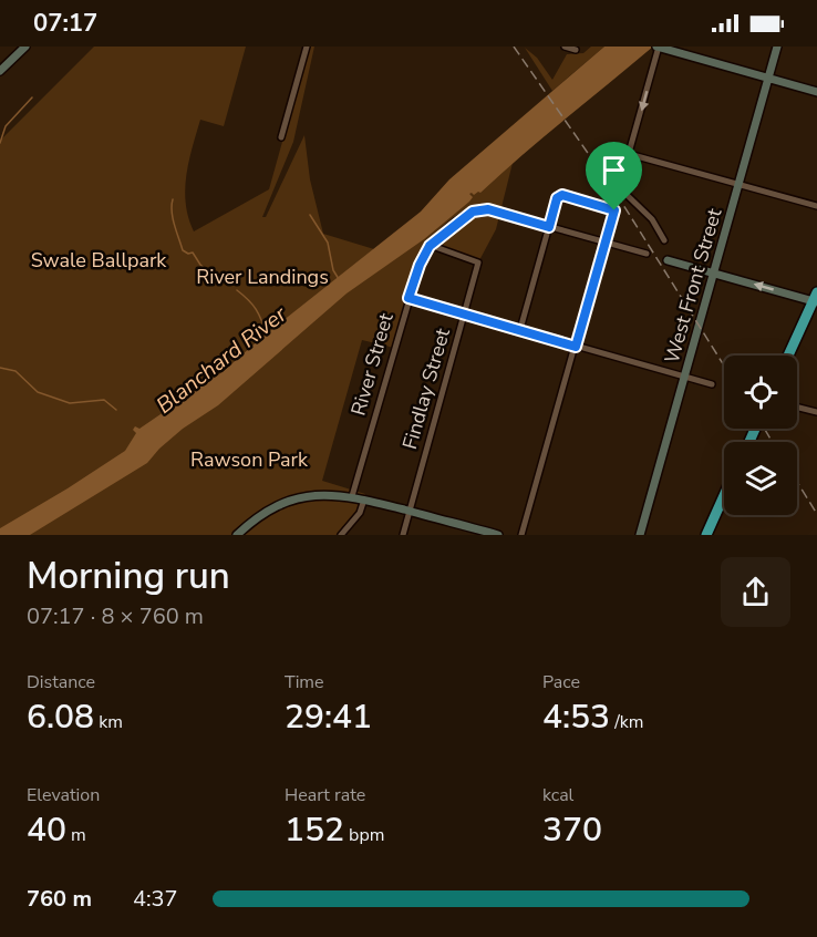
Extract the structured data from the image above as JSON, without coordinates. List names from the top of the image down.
{
  "streets": {
    "street": ["West Front Street", "River Street", "Findlay Street"]
  },
  "crossings": [
    ["River Street", "Findlay Street"]
  ],
  "water": ["Blanchard River"],
  "parks": ["Swale Ballpark", "River Landings", "Rawson Park"],
  "page": {
    "status": "07:17",
    "heading": ["Morning run", "07:17 · 8 × 760 m"],
    "stats": [
      ["Distance", "6.08 km"],
      ["Time", "29:41"],
      ["Pace", "4:53 /km"],
      ["Elevation", "40 m"],
      ["Heart rate", "152 bpm"],
      ["kcal", "370"]
    ],
    "list": [
      {
        "name": "760 m",
        "note": "4:37"
      }
    ]
  }
}
